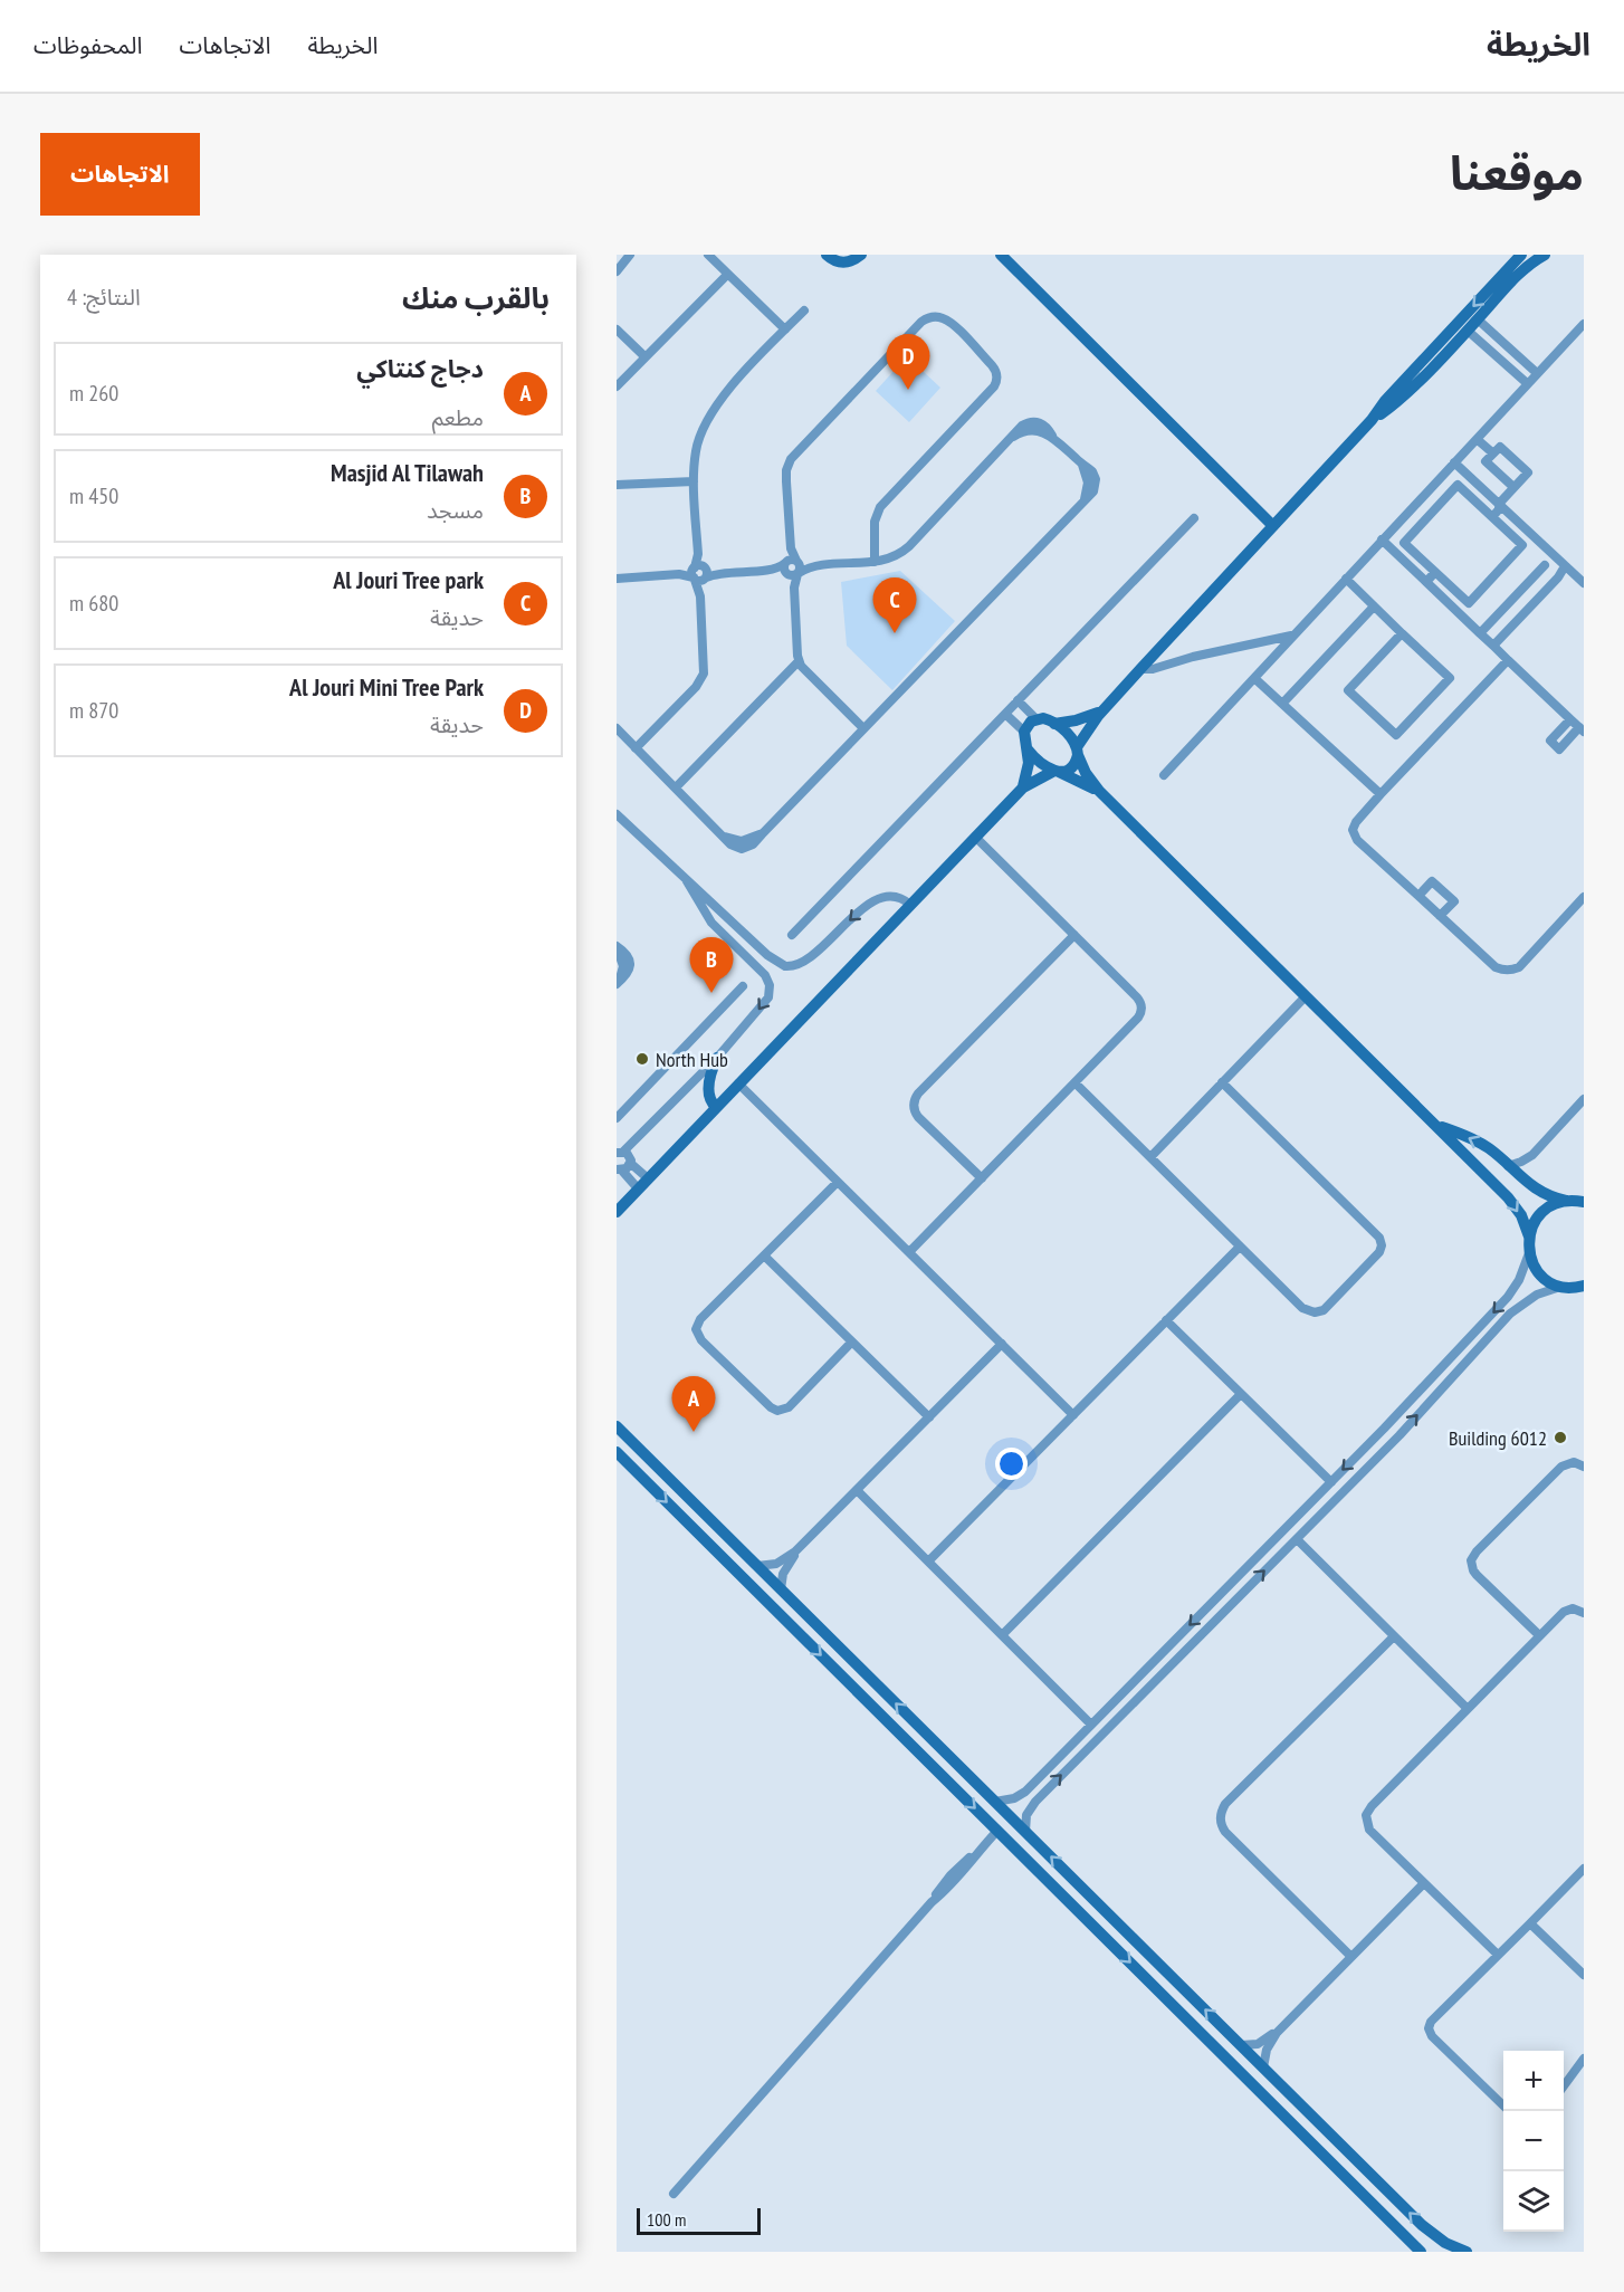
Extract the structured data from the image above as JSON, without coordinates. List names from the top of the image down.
{
  "places": ["North Hub", "Building 6012"],
  "scale_bar": "100 m",
  "page": {
    "header": "الخريطة",
    "nav": ["الخريطة", "الاتجاهات", "المحفوظات"],
    "title": "موقعنا",
    "buttons": "الاتجاهات",
    "heading": ["بالقرب منك", "النتائج: 4"],
    "pins": [
      "D",
      "C",
      "B",
      "A"
    ],
    "list": [
      {
        "mark": "A",
        "name": "دجاج كنتاكي",
        "note": "مطعم",
        "value": "260 m"
      },
      {
        "mark": "B",
        "name": "Masjid Al Tilawah",
        "note": "مسجد",
        "value": "450 m"
      },
      {
        "mark": "C",
        "name": "Al Jouri Tree park",
        "note": "حديقة",
        "value": "680 m"
      },
      {
        "mark": "D",
        "name": "Al Jouri Mini Tree Park",
        "note": "حديقة",
        "value": "870 m"
      }
    ],
    "map_buttons": ["+", "−"],
    "scale": "100 m"
  }
}
